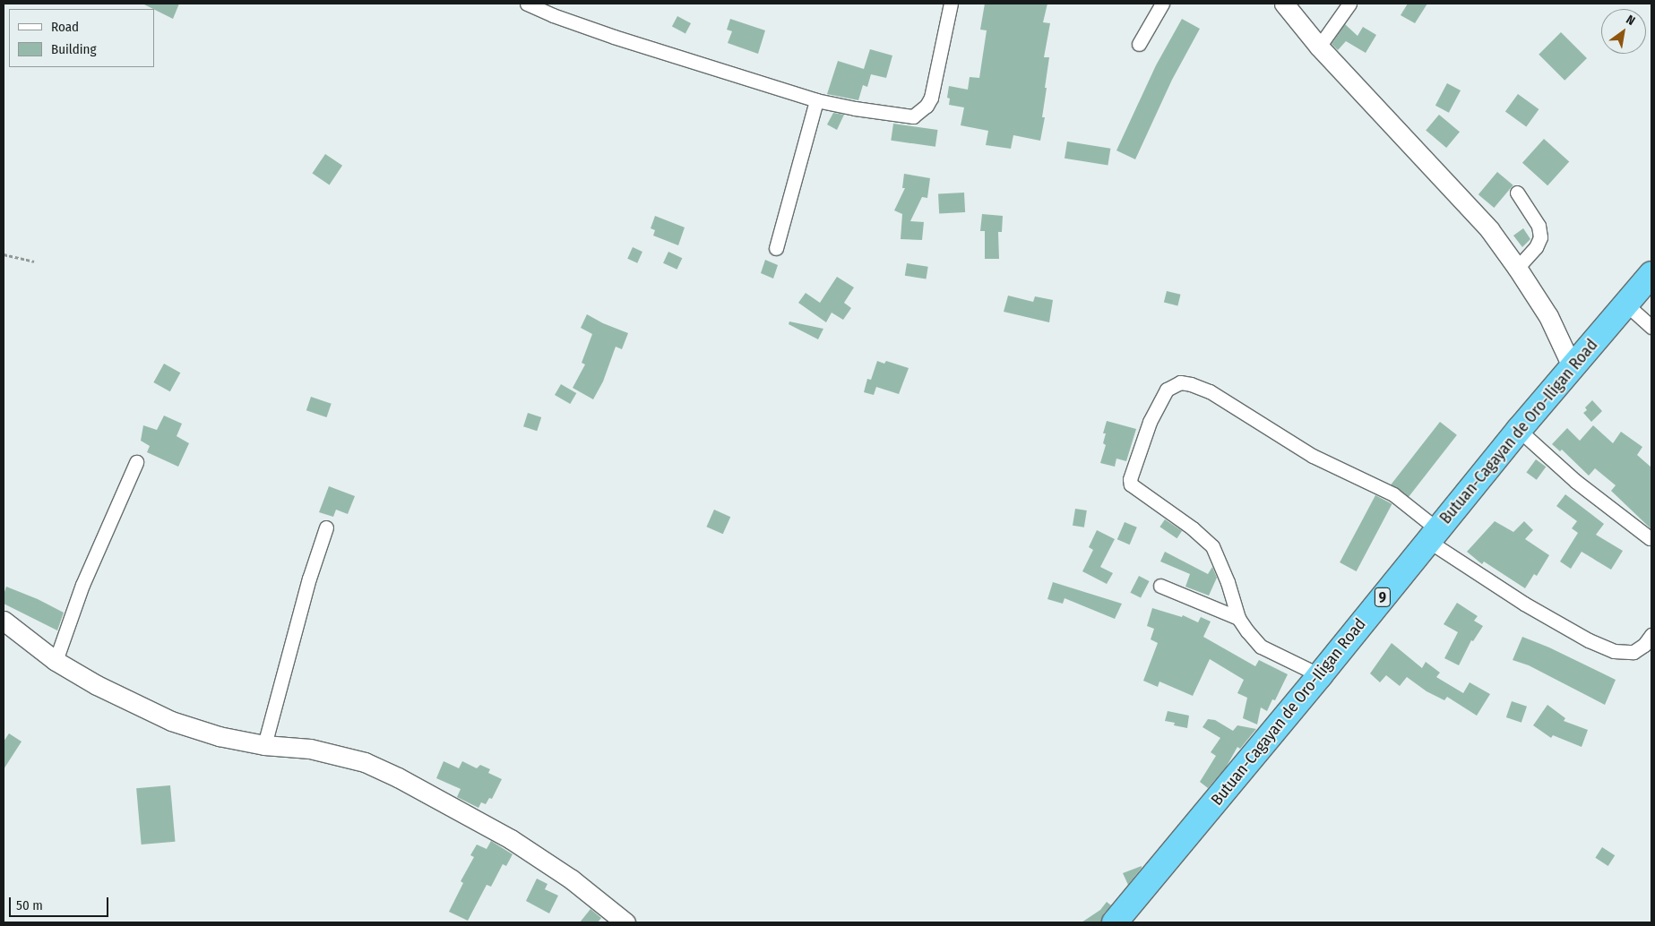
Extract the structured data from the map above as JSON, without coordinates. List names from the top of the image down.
{
  "streets": {
    "highway": ["Butuan-Cagayan de Oro-Iligan Road", "9"]
  },
  "legend": ["Road", "Building"],
  "scale_bar": "50 m",
  "north": "top right"
}
